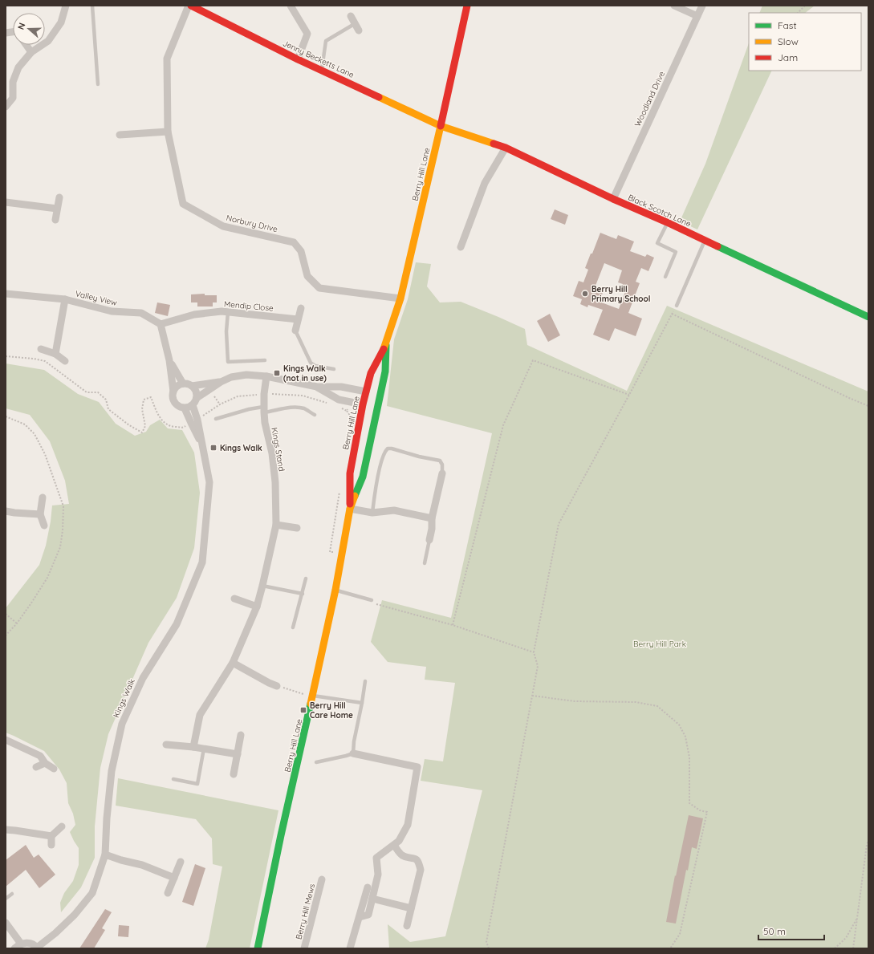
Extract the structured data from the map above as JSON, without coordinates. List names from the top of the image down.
{
  "streets": {
    "street": [
      "Jenny Becketts Lane",
      "Woodland Drive",
      "Berry Hill Lane",
      "Black Scotch Lane",
      "Norbury Drive",
      "Valley View",
      "Mendip Close",
      "Kings Stand",
      "Kings Walk",
      "Berry Hill Mews"
    ]
  },
  "crossings": [
    ["Jenny Becketts Lane", "Berry Hill Lane"],
    ["Jenny Becketts Lane", "Black Scotch Lane"],
    ["Jenny Becketts Lane", "Norbury Drive"],
    ["Woodland Drive", "Black Scotch Lane"],
    ["Berry Hill Lane", "Black Scotch Lane"],
    ["Berry Hill Lane", "Norbury Drive"],
    ["Valley View", "Mendip Close"]
  ],
  "parks": ["Berry Hill Park"],
  "places": {
    "other": ["Berry Hill Primary School"],
    "transit": ["Kings Walk (not in use)", "Kings Walk", "Berry Hill Care Home"]
  },
  "legend": ["Fast", "Slow", "Jam"],
  "scale_bar": "50 m",
  "north": "left"
}
